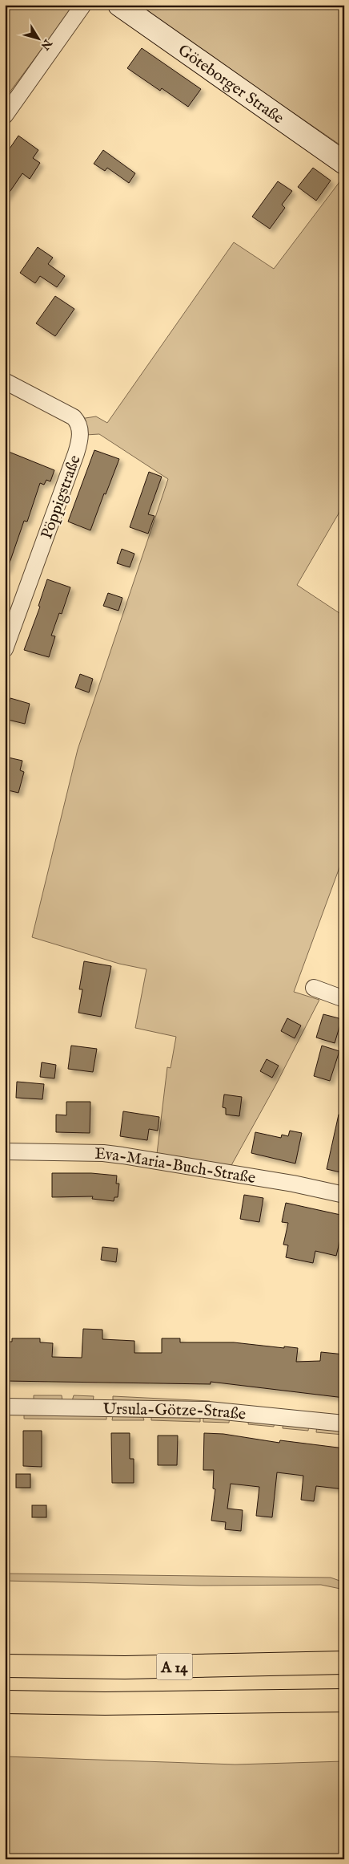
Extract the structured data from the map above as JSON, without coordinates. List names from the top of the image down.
{
  "streets": {
    "highway": ["A 14"],
    "street": [
      "Göteborger Straße",
      "Pöppigstraße",
      "Eva-Maria-Buch-Straße",
      "Ursula-Götze-Straße"
    ]
  },
  "north": "bottom right"
}
